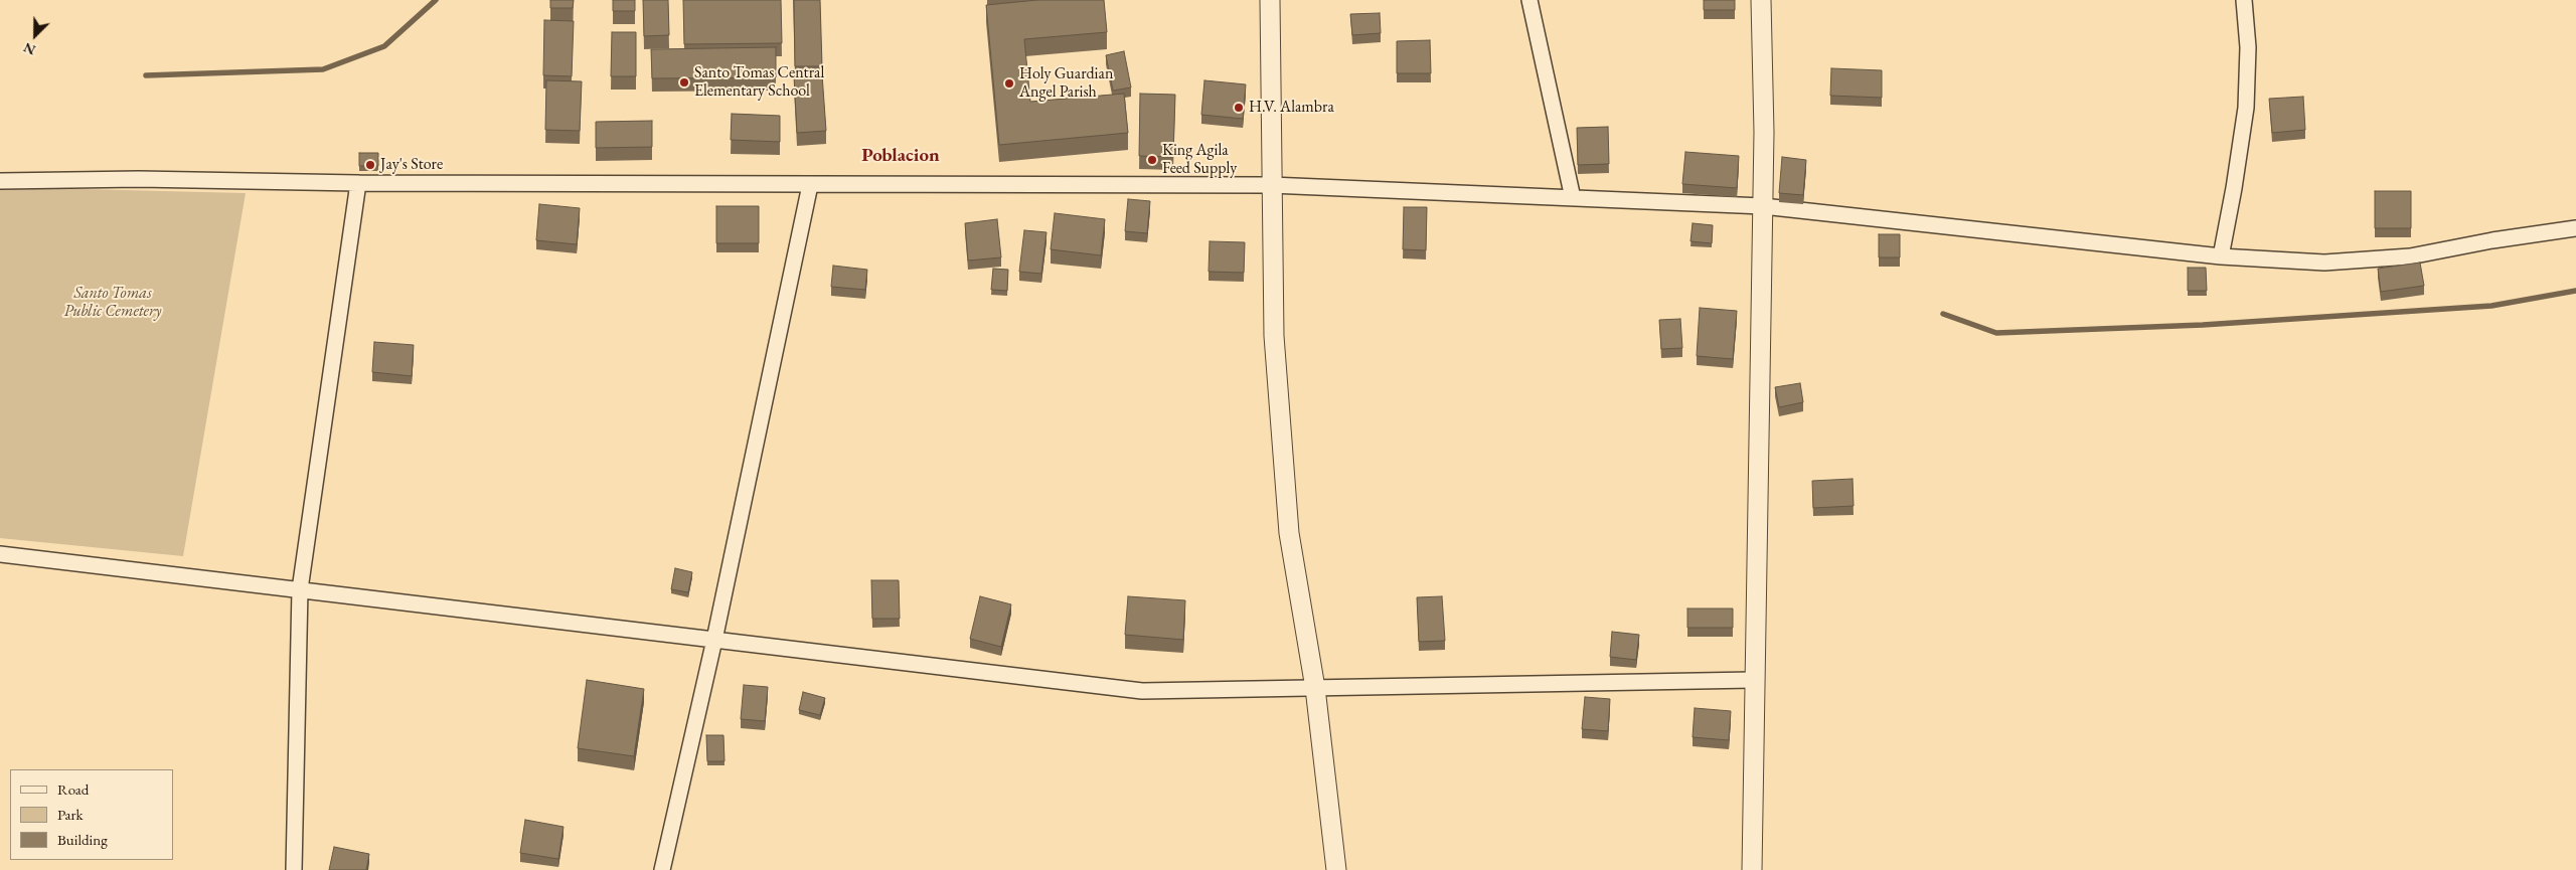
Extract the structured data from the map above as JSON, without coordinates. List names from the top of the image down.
{
  "districts": ["Poblacion"],
  "parks": ["Santo Tomas Public Cemetery"],
  "places": [
    "Santo Tomas Central Elementary School",
    "Holy Guardian Angel Parish",
    "H.V. Alambra",
    "King Agila Feed Supply",
    "Jay's Store"
  ],
  "legend": ["Road", "Park", "Building"],
  "north": "bottom left"
}
